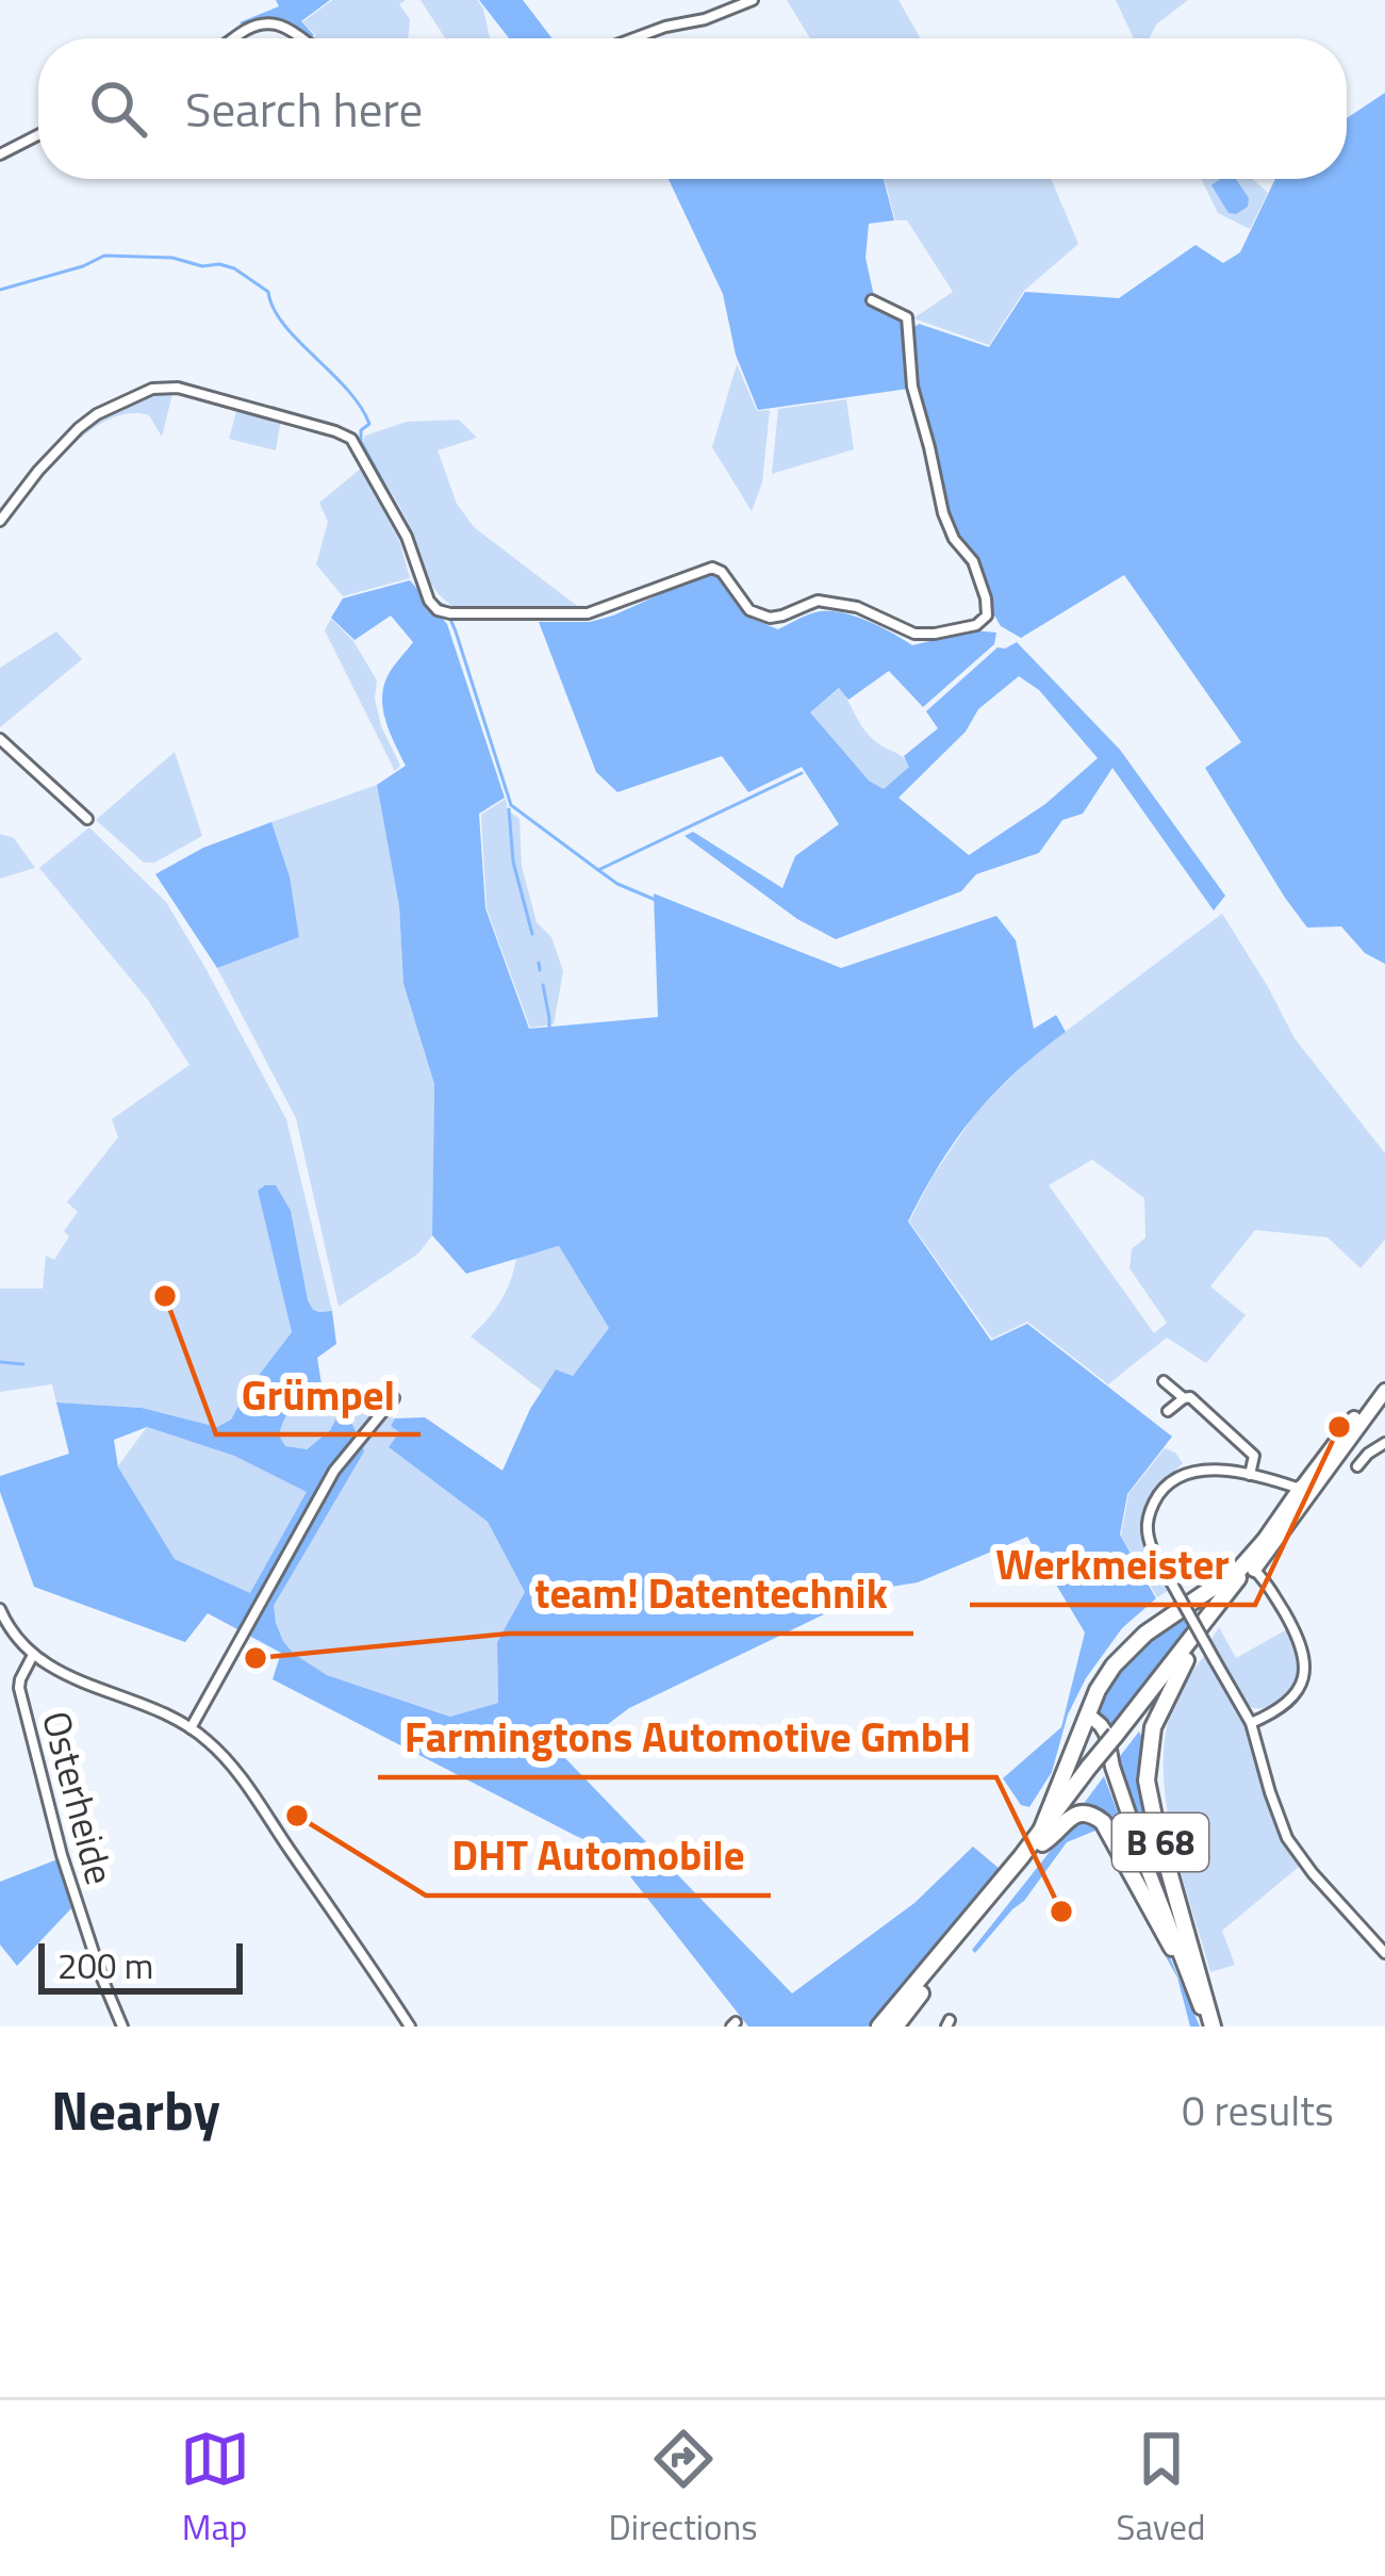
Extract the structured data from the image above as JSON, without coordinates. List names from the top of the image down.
{
  "streets": {
    "highway": ["B 68"],
    "street": ["Osterheide"]
  },
  "places": [
    "Grümpel",
    "Werkmeister",
    "team! Datentechnik",
    "DHT Automobile",
    "Farmingtons Automotive GmbH"
  ],
  "scale_bar": "200 m",
  "page": {
    "search": "Search here",
    "scale": "200 m",
    "heading": ["Nearby", "0 results"],
    "nav": ["Map", "Directions", "Saved"]
  }
}
